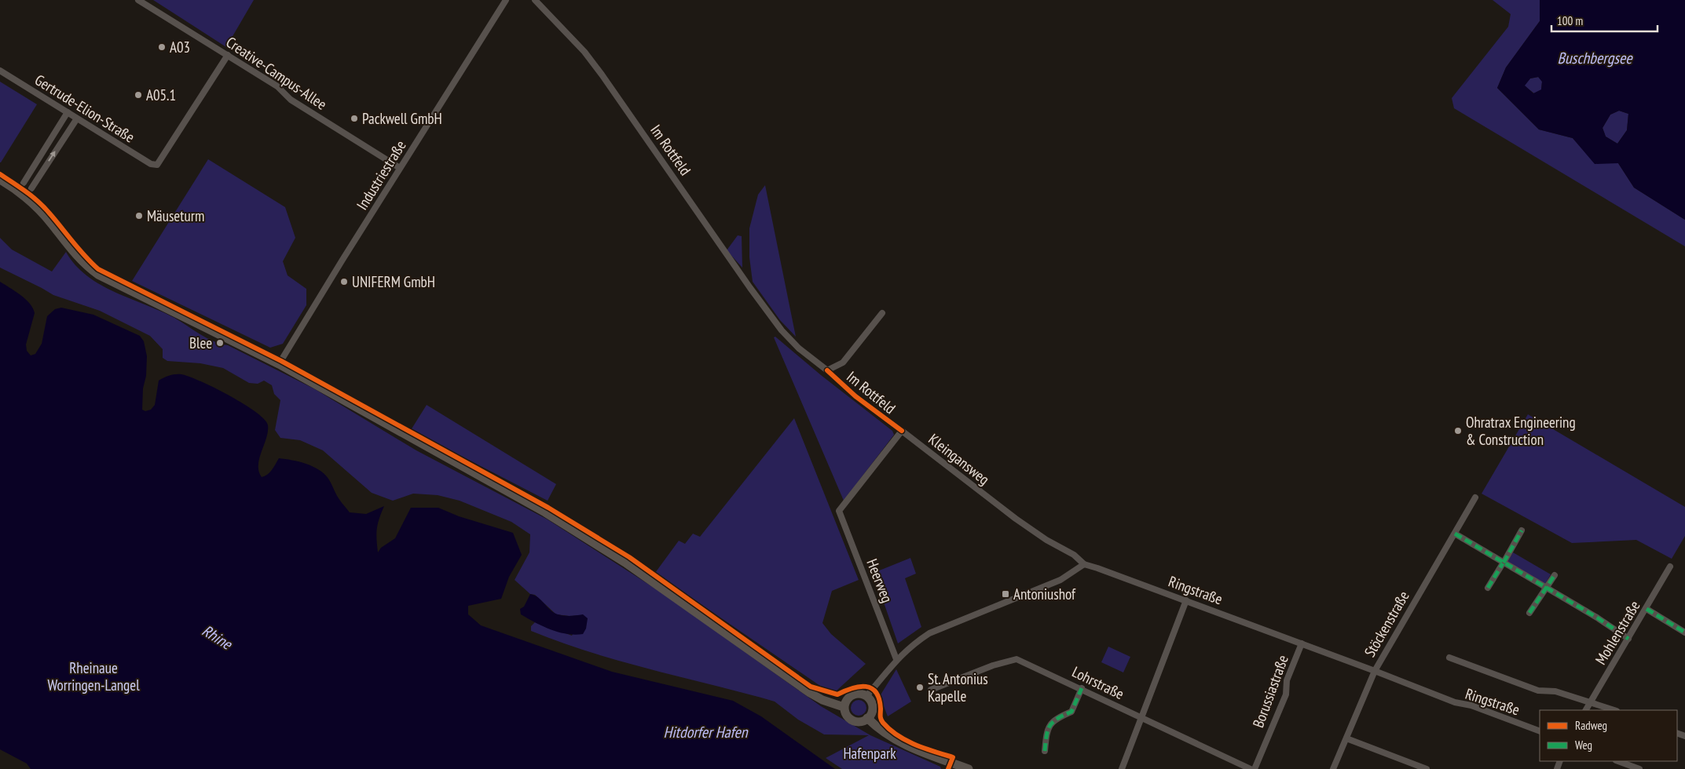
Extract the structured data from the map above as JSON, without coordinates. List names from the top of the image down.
{
  "streets": {
    "street": [
      "Creative-Campus-Allee",
      "Gertrude-Elion-Straße",
      "Im Rottfeld",
      "Industriestraße",
      "Kleingansweg",
      "Heerweg",
      "Ringstraße",
      "Stöckenstraße",
      "Mohlenstraße",
      "Lohrstraße",
      "Borussiastraße"
    ]
  },
  "crossings": [
    ["Creative-Campus-Allee", "Gertrude-Elion-Straße"],
    ["Creative-Campus-Allee", "Industriestraße"],
    ["Kleingansweg", "Heerweg"],
    ["Kleingansweg", "Ringstraße"],
    ["Ringstraße", "Stöckenstraße"],
    ["Ringstraße", "Borussiastraße"]
  ],
  "water": ["Buschbergsee", "Rhine", "Hitdorfer Hafen"],
  "parks": ["Rheinaue Worringen-Langel", "Hafenpark"],
  "places": {
    "other": [
      "A03",
      "A05.1",
      "Packwell GmbH",
      "Mäuseturm",
      "UNIFERM GmbH",
      "Blee",
      "Ohratrax Engineering & Construction",
      "St. Antonius Kapelle"
    ],
    "transit": ["Antoniushof"]
  },
  "legend": ["Radweg", "Weg"],
  "scale_bar": "100 m"
}
